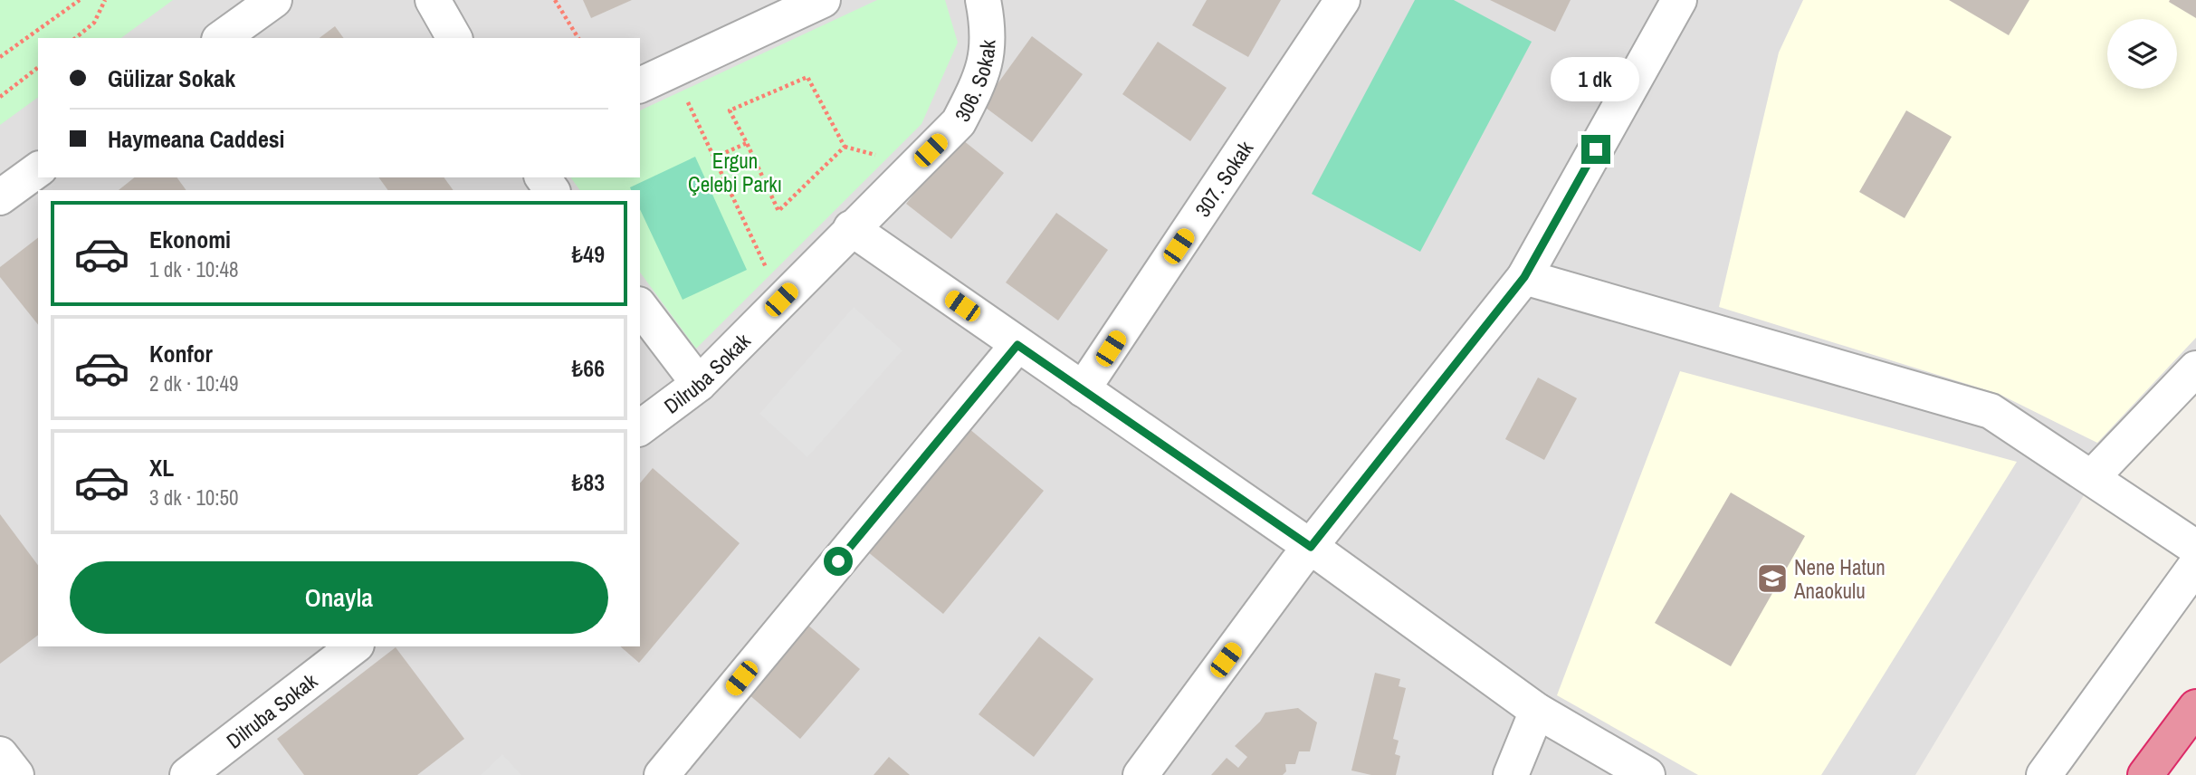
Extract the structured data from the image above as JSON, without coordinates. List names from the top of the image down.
{
  "streets": {
    "street": ["306. Sokak", "307. Sokak", "Dilruba Sokak"]
  },
  "crossings": [
    ["306. Sokak", "Dilruba Sokak"]
  ],
  "parks": ["Ergun Çelebi Parkı"],
  "places": {
    "school or university": ["Nene Hatun Anaokulu"]
  },
  "page": {
    "banner": ["Gülizar Sokak", "Haymeana Caddesi"],
    "bubble": "1 dk",
    "list": [
      {
        "name": "Ekonomi",
        "note": "1 dk · 10:48",
        "value": "₺49"
      },
      {
        "name": "Konfor",
        "note": "2 dk · 10:49",
        "value": "₺66"
      },
      {
        "name": "XL",
        "note": "3 dk · 10:50",
        "value": "₺83"
      }
    ],
    "buttons": "Onayla"
  }
}
